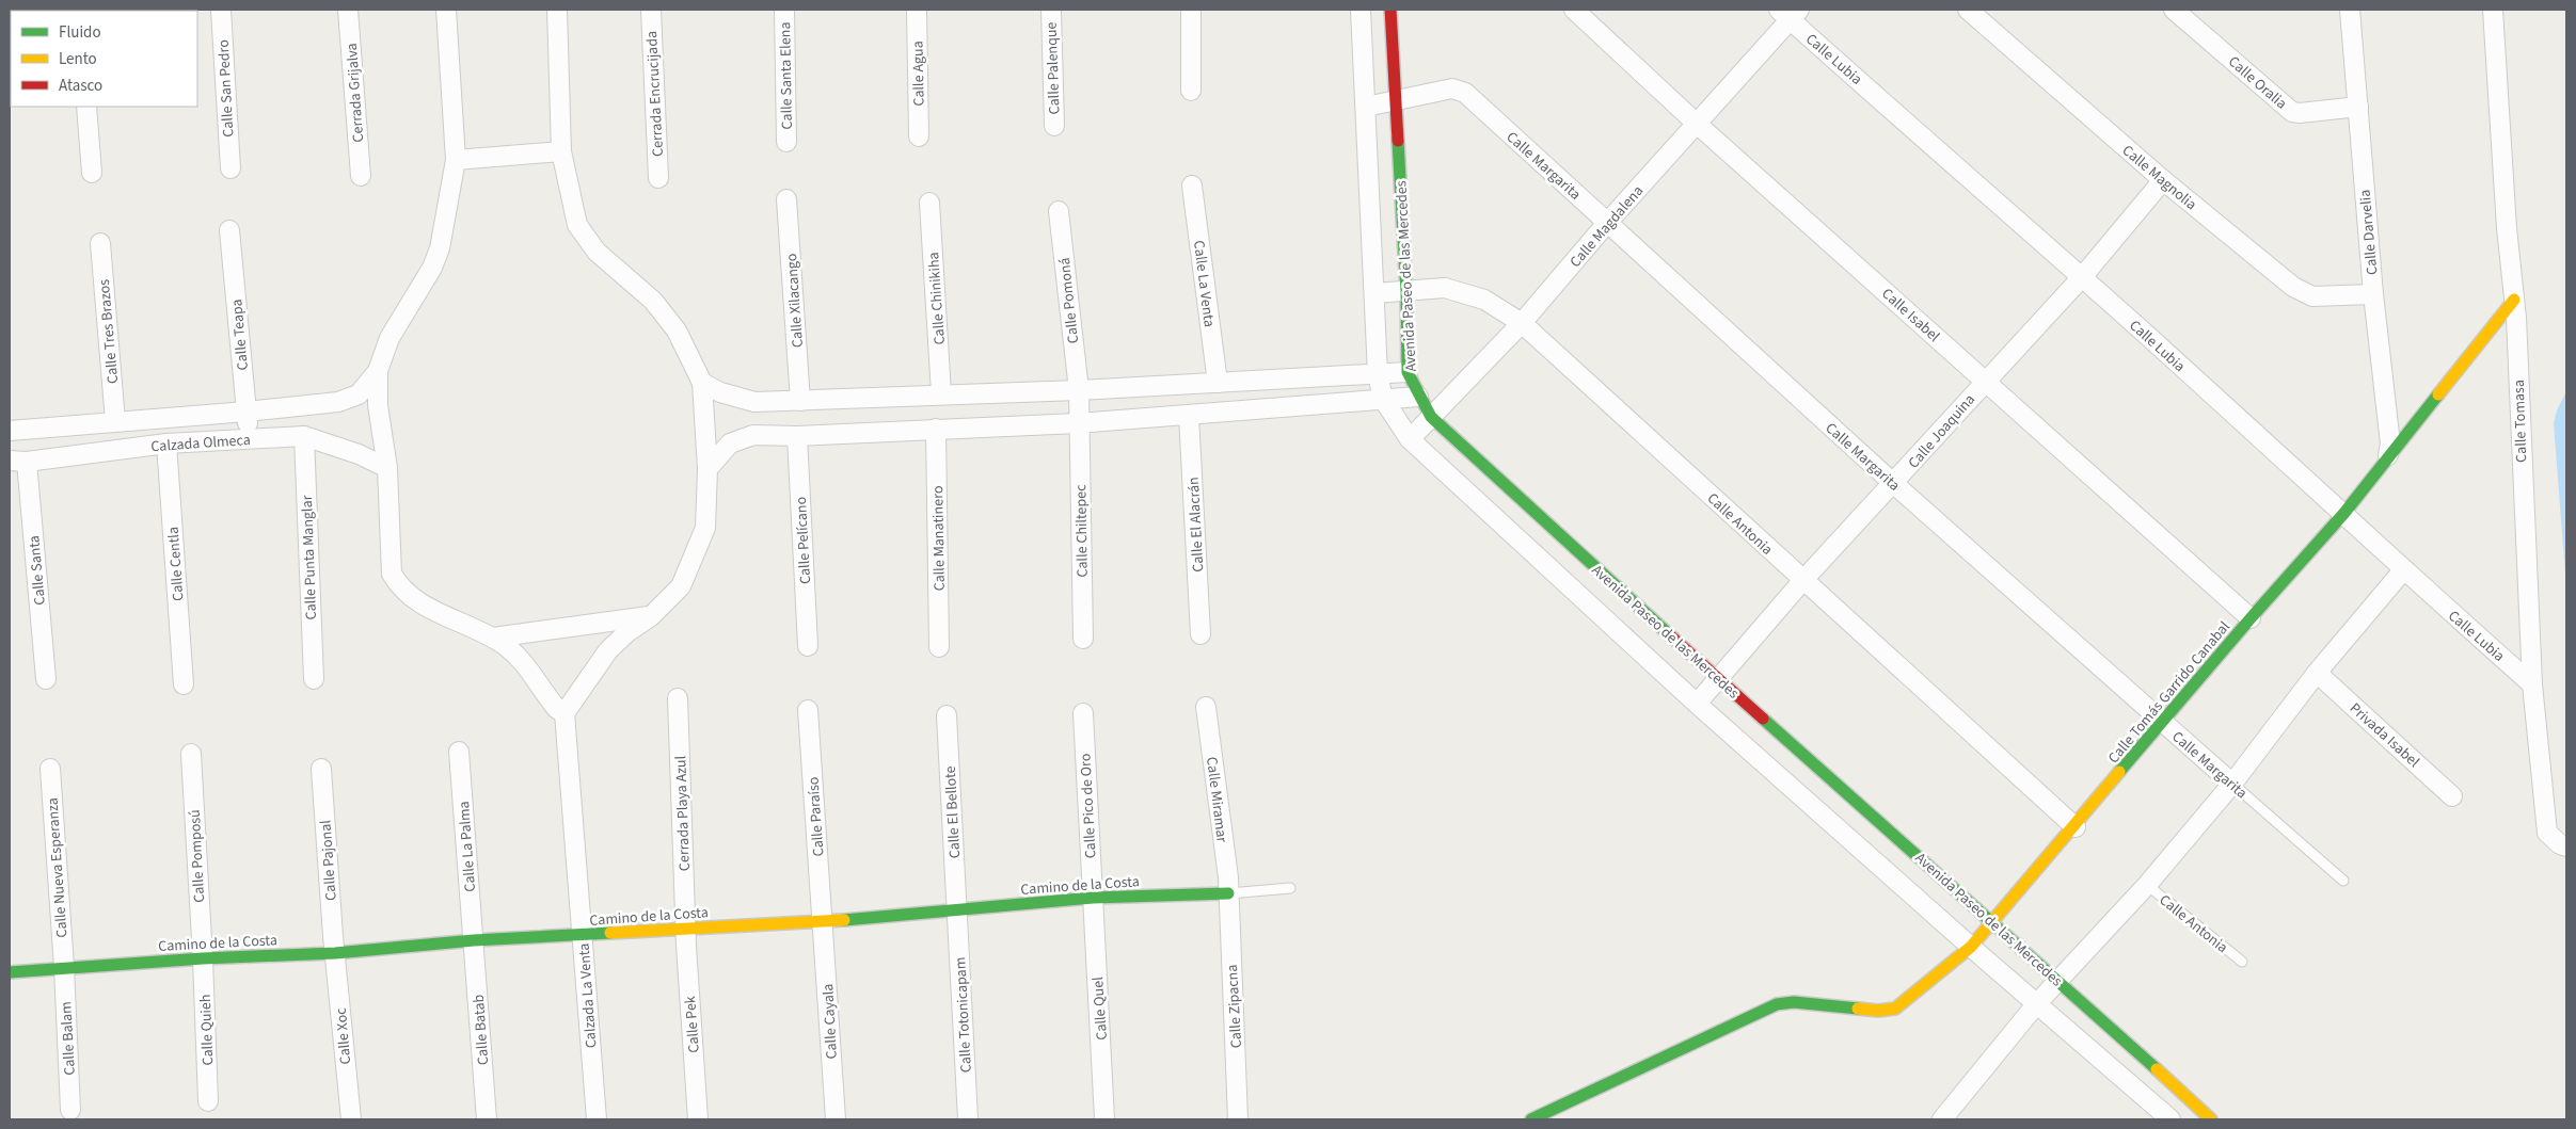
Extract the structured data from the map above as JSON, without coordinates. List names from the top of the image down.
{
  "streets": {
    "street": [
      "Calle Lubia",
      "Calle Palenque",
      "Calle Agua",
      "Calle Santa Elena",
      "Calle Oralia",
      "Calle San Pedro",
      "Cerrada Grijalva",
      "Cerrada Encrucijada",
      "Calle Margarita",
      "Calle Magnolia",
      "Calle Magdalena",
      "Calle Darvelia",
      "Avenida Paseo de las Mercedes",
      "Calle La Venta",
      "Calle Chinikiha",
      "Calle Xilacango",
      "Calle Pomoná",
      "Calle Isabel",
      "Calle Tres Brazos",
      "Calle Teapa",
      "Calle Tomasa",
      "Calle Joaquina",
      "Calzada Olmeca",
      "Calle Antonia",
      "Calle El Alacrán",
      "Calle Chiltepec",
      "Calle Manatinero",
      "Calle Pelícano",
      "Calle Punta Manglar",
      "Calle Centla",
      "Calle Santa",
      "Calle Tomás Garrido Canabal",
      "Privada Isabel",
      "Calle Miramar",
      "Calle Pico de Oro",
      "Calle El Bellote",
      "Cerrada Playa Azul",
      "Calle Paraíso",
      "Calle La Palma",
      "Calle Pomposú",
      "Calle Pajonal",
      "Calle Nueva Esperanza",
      "Camino de la Costa",
      "Calzada La Venta",
      "Calle Zipacna",
      "Calle Quel",
      "Calle Totonicapam",
      "Calle Cayala",
      "Calle Pek",
      "Calle Quieh",
      "Calle Batab",
      "Calle Xoc",
      "Calle Balam"
    ]
  },
  "crossings": [
    ["Calle Lubia", "Calle Magdalena"],
    ["Calle Lubia", "Calle Tomasa"],
    ["Calle Lubia", "Calle Joaquina"],
    ["Calle Lubia", "Calle Tomás Garrido Canabal"],
    ["Calle Oralia", "Calle Darvelia"],
    ["Calle Margarita", "Calle Magdalena"],
    ["Calle Margarita", "Avenida Paseo de las Mercedes"],
    ["Calle Margarita", "Calle Joaquina"],
    ["Calle Margarita", "Calle Tomás Garrido Canabal"],
    ["Calle Magnolia", "Calle Darvelia"],
    ["Calle Magnolia", "Calle Joaquina"],
    ["Calle Magdalena", "Avenida Paseo de las Mercedes"],
    ["Calle Magdalena", "Calle Isabel"],
    ["Calle Magdalena", "Calle Antonia"],
    ["Calle Darvelia", "Calle Tomás Garrido Canabal"],
    ["Avenida Paseo de las Mercedes", "Calle Joaquina"],
    ["Avenida Paseo de las Mercedes", "Calle Antonia"],
    ["Avenida Paseo de las Mercedes", "Calle Tomás Garrido Canabal"],
    ["Calle Pomoná", "Calle Chiltepec"],
    ["Calle Isabel", "Calle Joaquina"],
    ["Calle Isabel", "Calle Tomás Garrido Canabal"],
    ["Calle Teapa", "Calzada Olmeca"],
    ["Calle Tomasa", "Calle Tomás Garrido Canabal"],
    ["Calle Joaquina", "Calle Antonia"],
    ["Calzada Olmeca", "Calle Punta Manglar"],
    ["Calzada Olmeca", "Calle Centla"],
    ["Calzada Olmeca", "Calle Santa"],
    ["Calle Antonia", "Calle Tomás Garrido Canabal"],
    ["Calle Miramar", "Camino de la Costa"],
    ["Calle Miramar", "Calle Zipacna"],
    ["Calle Pico de Oro", "Camino de la Costa"],
    ["Calle Pico de Oro", "Calle Quel"],
    ["Calle El Bellote", "Camino de la Costa"],
    ["Calle El Bellote", "Calle Totonicapam"],
    ["Cerrada Playa Azul", "Camino de la Costa"],
    ["Cerrada Playa Azul", "Calle Pek"],
    ["Calle Paraíso", "Camino de la Costa"],
    ["Calle Paraíso", "Calle Cayala"],
    ["Calle La Palma", "Camino de la Costa"],
    ["Calle La Palma", "Calle Batab"],
    ["Calle Pomposú", "Camino de la Costa"],
    ["Calle Pomposú", "Calle Quieh"],
    ["Calle Pajonal", "Camino de la Costa"],
    ["Calle Pajonal", "Calle Xoc"],
    ["Calle Nueva Esperanza", "Camino de la Costa"],
    ["Calle Nueva Esperanza", "Calle Balam"],
    ["Camino de la Costa", "Calzada La Venta"],
    ["Camino de la Costa", "Calle Zipacna"],
    ["Camino de la Costa", "Calle Quel"],
    ["Camino de la Costa", "Calle Totonicapam"],
    ["Camino de la Costa", "Calle Cayala"],
    ["Camino de la Costa", "Calle Pek"],
    ["Camino de la Costa", "Calle Quieh"],
    ["Camino de la Costa", "Calle Batab"],
    ["Camino de la Costa", "Calle Xoc"],
    ["Camino de la Costa", "Calle Balam"]
  ],
  "legend": ["Fluido", "Lento", "Atasco"]
}
